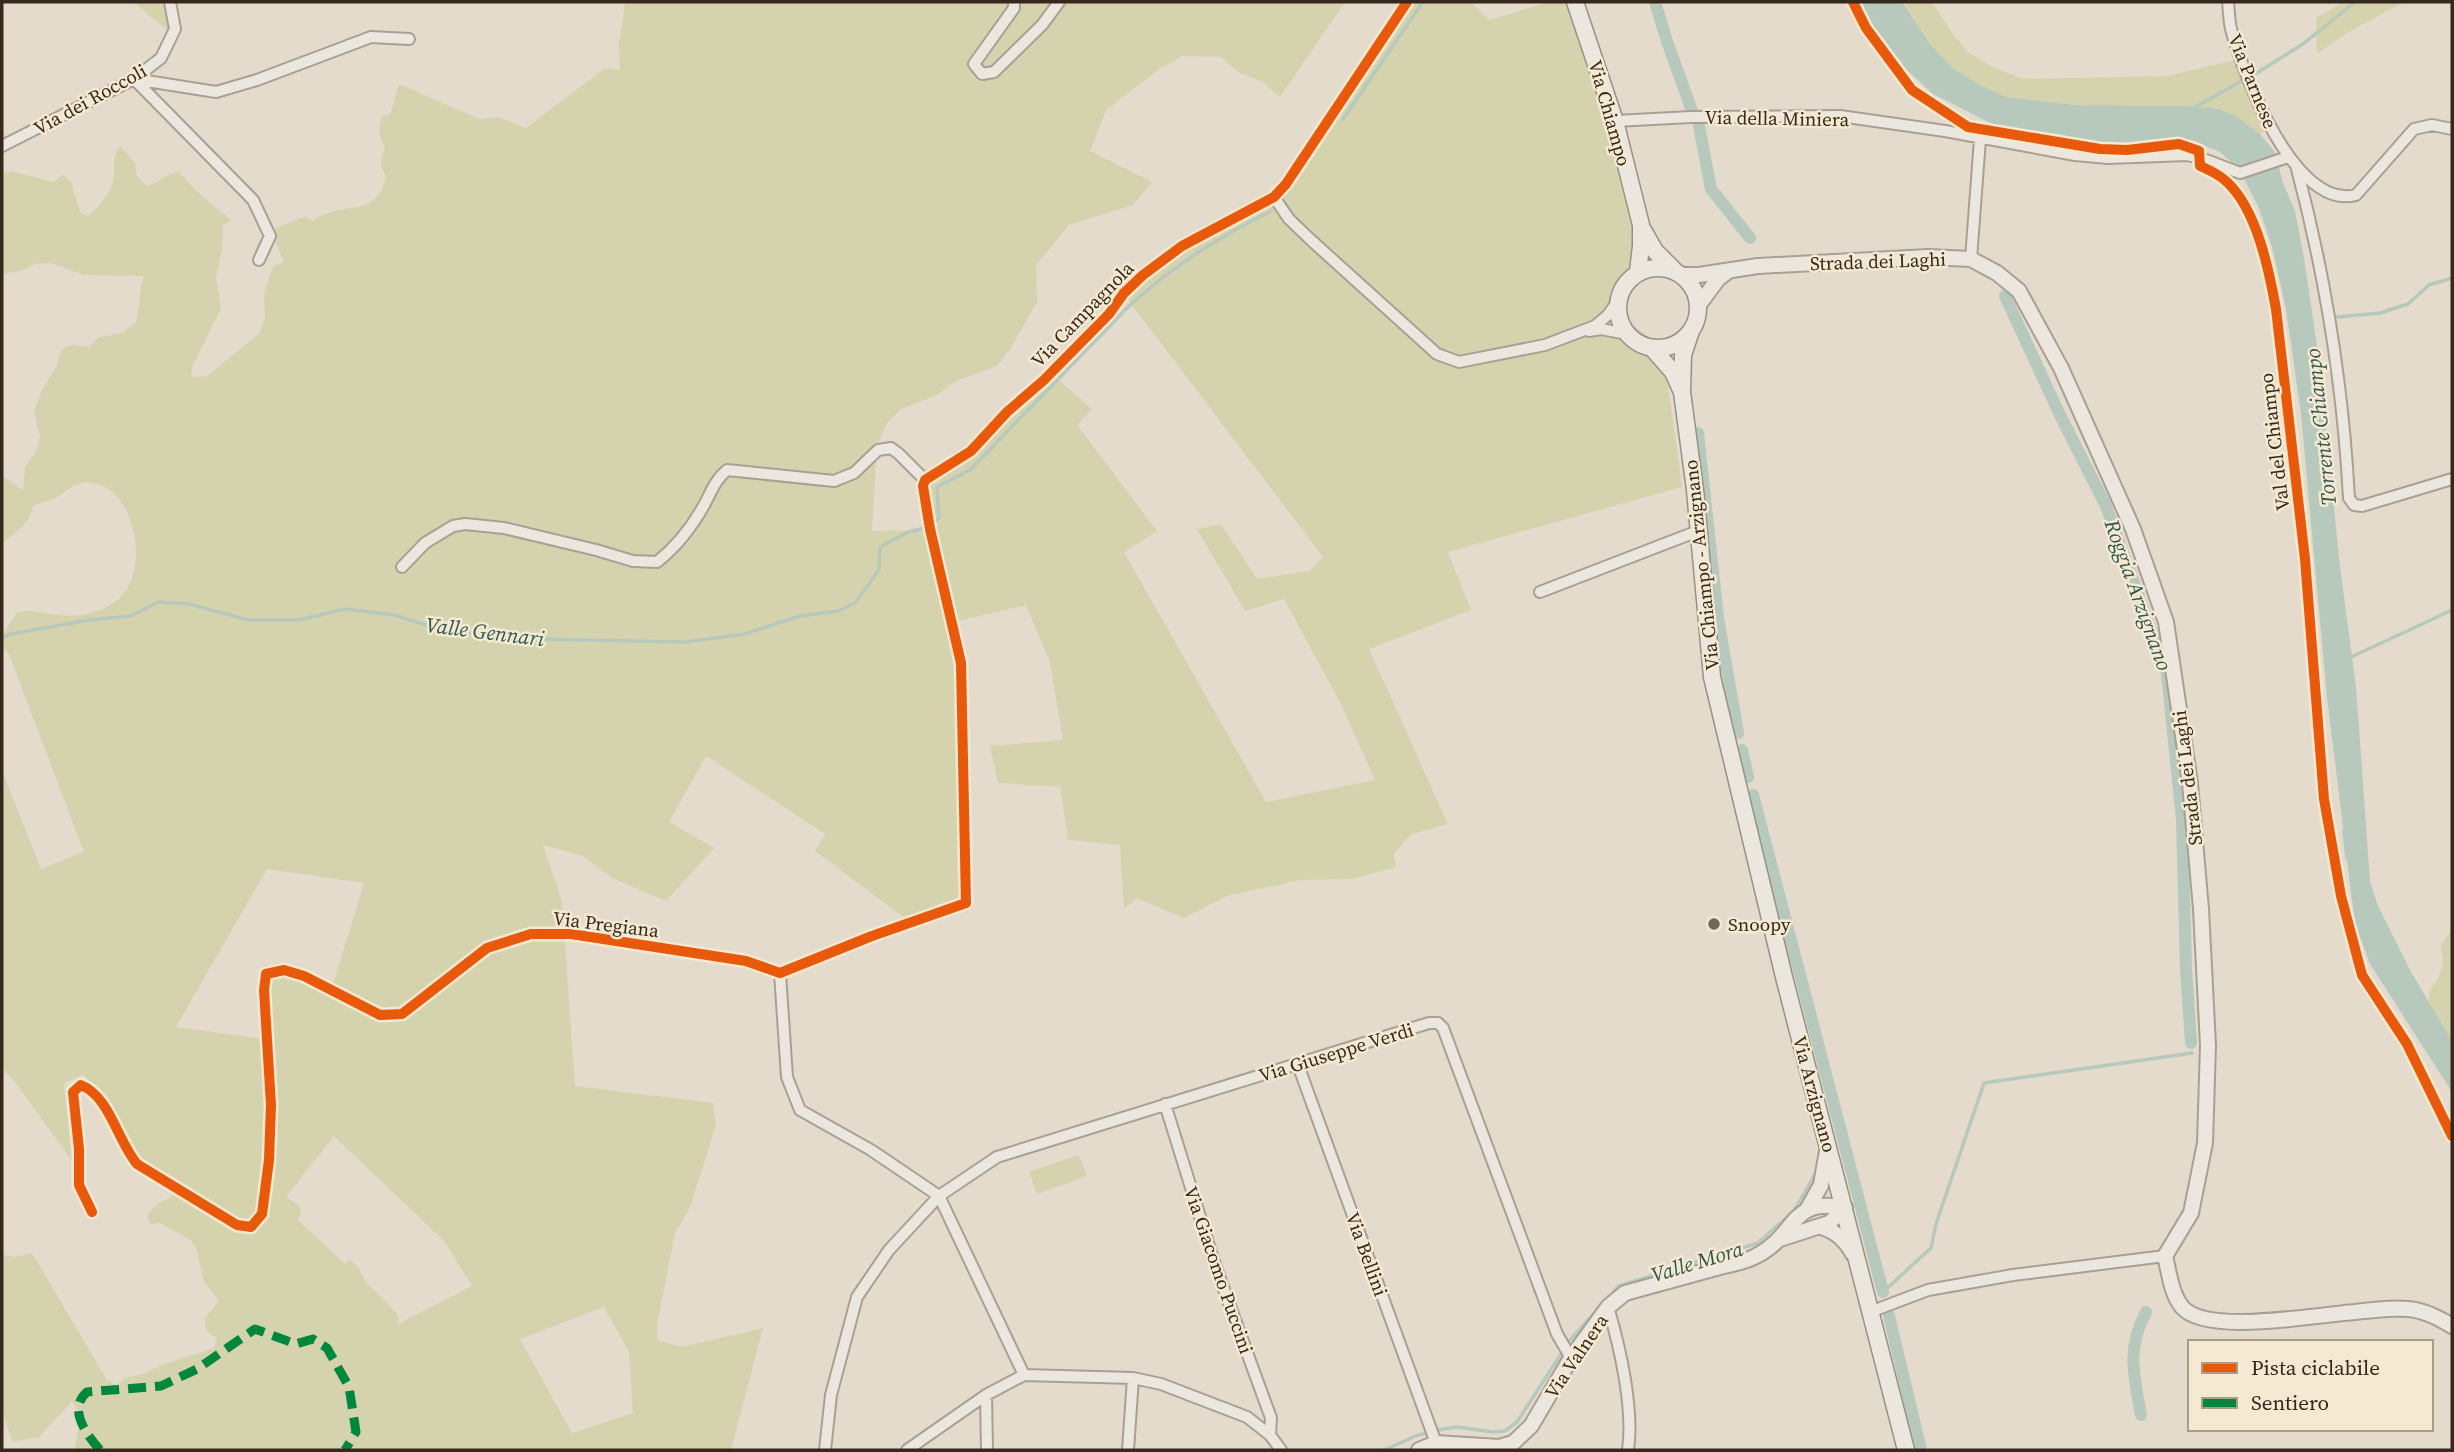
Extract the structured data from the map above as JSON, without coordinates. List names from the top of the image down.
{
  "streets": {
    "main road": ["Via Chiampo", "Via Chiampo - Arzignano", "Via Arzignano"],
    "street": [
      "Via Parnese",
      "Via dei Roccoli",
      "Via della Miniera",
      "Strada dei Laghi",
      "Via Campagnola",
      "Via Pregiana",
      "Via Giuseppe Verdi",
      "Via Bellini",
      "Via Giacomo Puccini",
      "Via Valnera"
    ],
    "cycle path": ["Val del Chiampo"]
  },
  "crossings": [
    ["Via Parnese", "Via della Miniera"],
    ["Via Chiampo", "Via della Miniera"],
    ["Strada dei Laghi", "Via Chiampo - Arzignano"],
    ["Via Chiampo - Arzignano", "Via Arzignano"],
    ["Via Giuseppe Verdi", "Via Bellini"],
    ["Via Giuseppe Verdi", "Via Giacomo Puccini"],
    ["Via Giuseppe Verdi", "Via Valnera"],
    ["Via Arzignano", "Via Valnera"],
    ["Via Bellini", "Via Valnera"]
  ],
  "water": [
    "Torrente Chiampo",
    "Roggia Arzignano",
    "Valle Gennari",
    "Valle Mora"
  ],
  "places": ["Snoopy"],
  "legend": ["Pista ciclabile", "Sentiero"]
}
